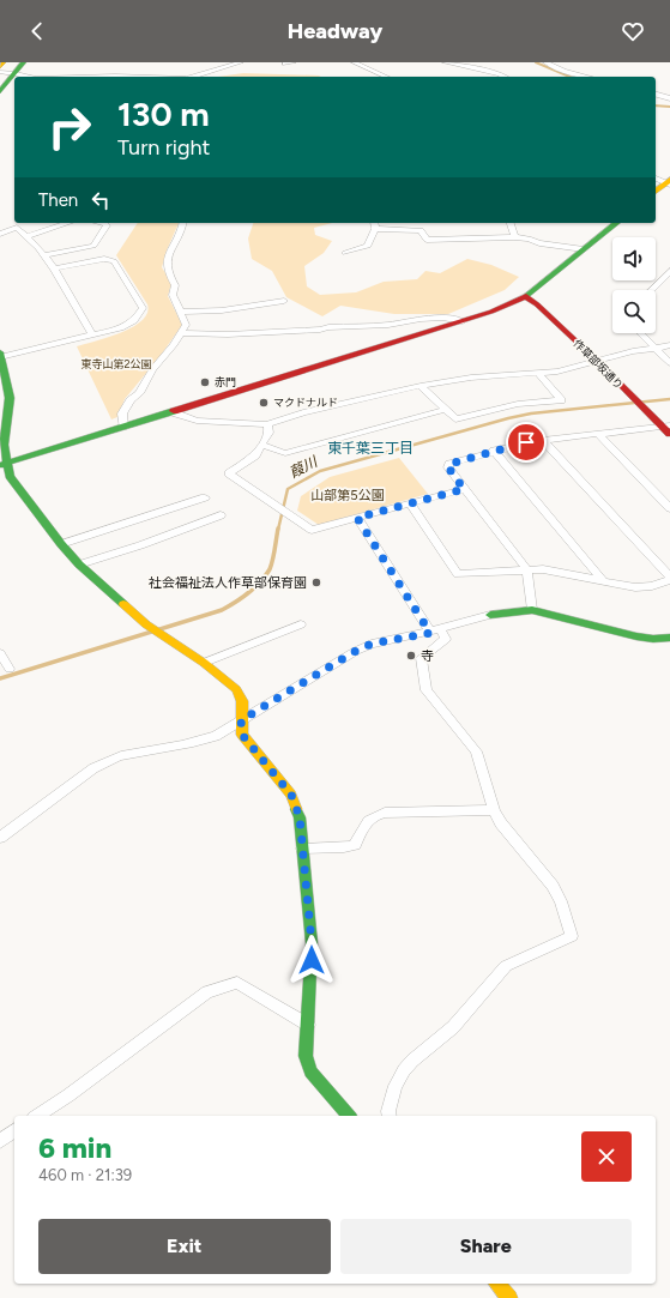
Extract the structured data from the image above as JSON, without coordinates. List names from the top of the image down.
{
  "streets": {
    "main road": ["作草部坂通り"]
  },
  "districts": ["東千葉三丁目"],
  "water": ["葭川"],
  "parks": ["東寺山第2公園", "山部第5公園"],
  "places": [
    "赤門",
    "マクドナルド",
    "社会福祉法人作草部保育園",
    "寺"
  ],
  "page": {
    "header": "Headway",
    "turn": ["130 m", "Turn right"],
    "then": "Then",
    "heading": ["6 min", "460 m · 21:39"],
    "buttons": ["Exit", "Share"]
  }
}
